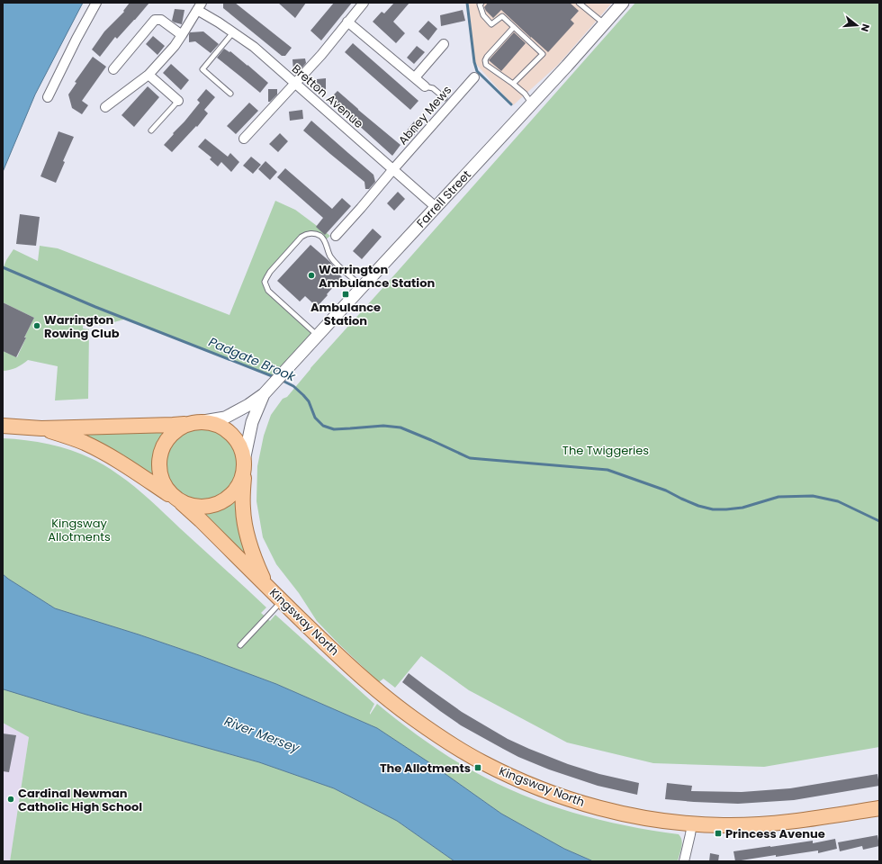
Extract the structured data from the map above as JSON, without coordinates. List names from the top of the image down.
{
  "streets": {
    "main road": ["Kingsway North"],
    "street": ["Bretton Avenue", "Abney Mews", "Farrell Street"]
  },
  "crossings": [
    ["Bretton Avenue", "Abney Mews"],
    ["Bretton Avenue", "Farrell Street"],
    ["Farrell Street", "Kingsway North"]
  ],
  "water": ["Padgate Brook", "River Mersey"],
  "parks": ["The Twiggeries", "Kingsway Allotments"],
  "places": {
    "other": ["Warrington Ambulance Station", "Warrington Rowing Club", "Cardinal Newman Catholic High School"],
    "transit": ["Ambulance Station", "The Allotments", "Princess Avenue"]
  },
  "north": "right"
}
